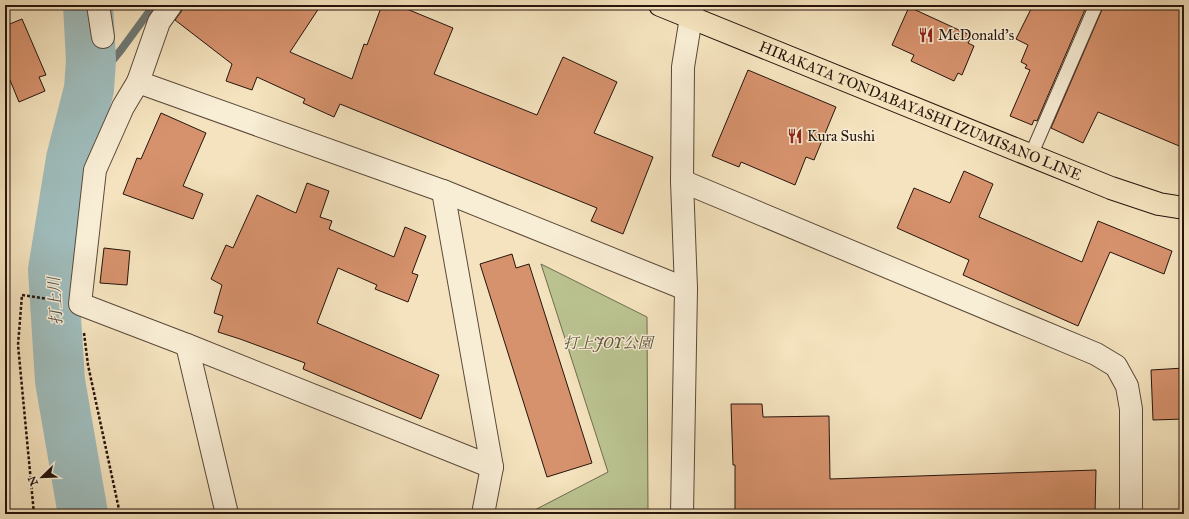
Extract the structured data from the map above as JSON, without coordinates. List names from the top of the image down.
{
  "streets": {
    "main road": ["HIRAKATA TONDABAYASHI IZUMISANO LINE"]
  },
  "water": ["打上川"],
  "parks": ["打上JOY公園"],
  "places": {
    "restaurant": ["McDonald's", "Kura Sushi"]
  },
  "north": "bottom left"
}
